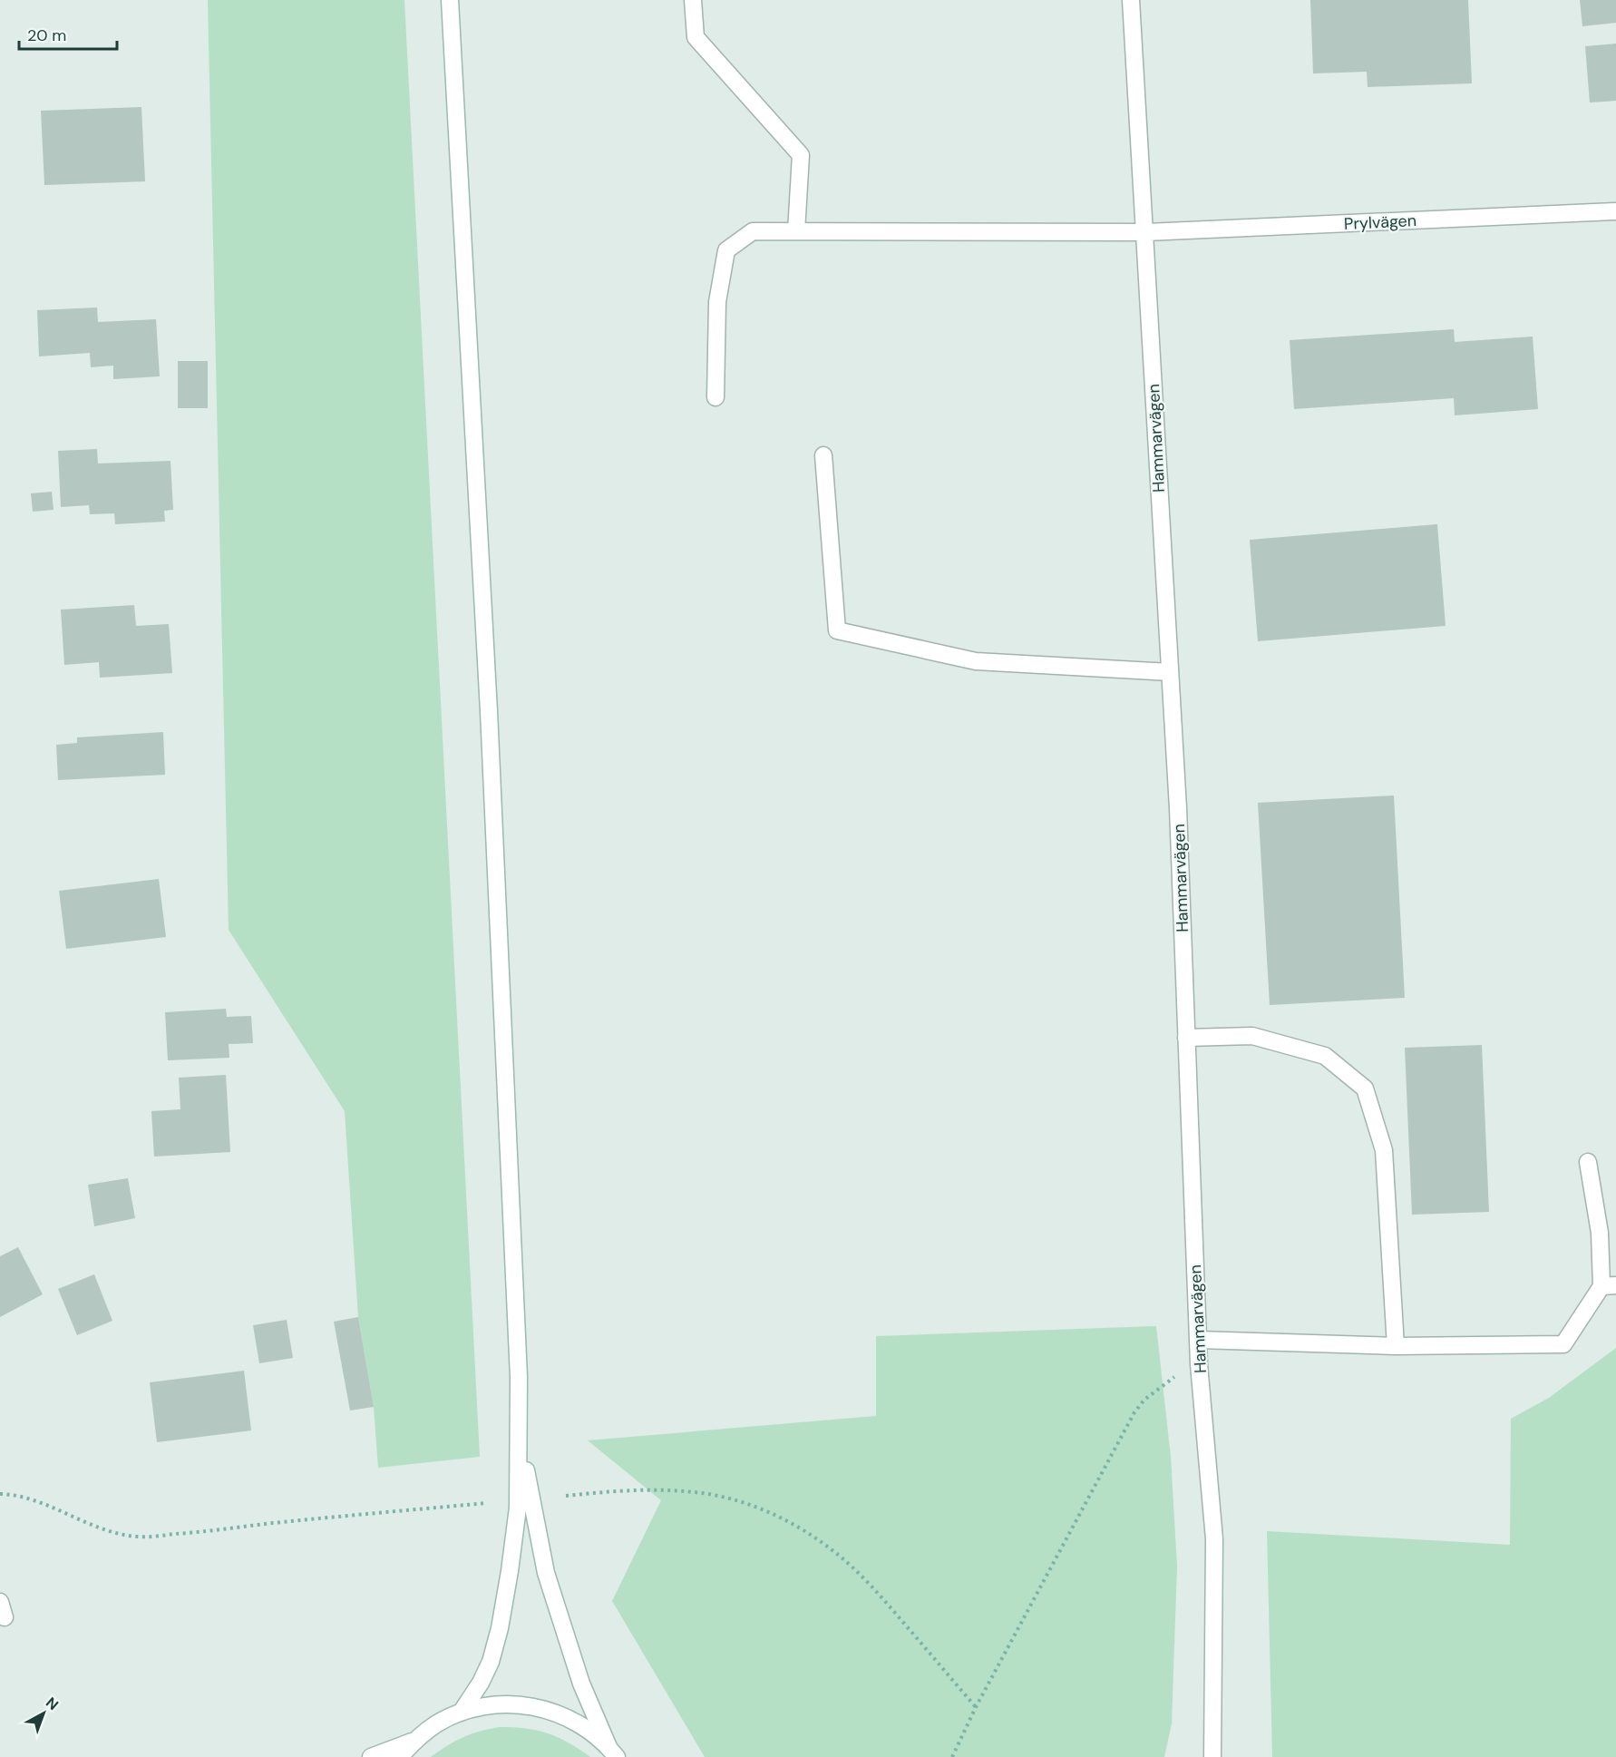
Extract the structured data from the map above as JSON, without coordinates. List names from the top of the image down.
{
  "streets": {
    "main road": ["Prylvägen", "Hammarvägen"]
  },
  "crossings": [
    ["Prylvägen", "Hammarvägen"]
  ],
  "scale_bar": "20 m",
  "north": "top right"
}
